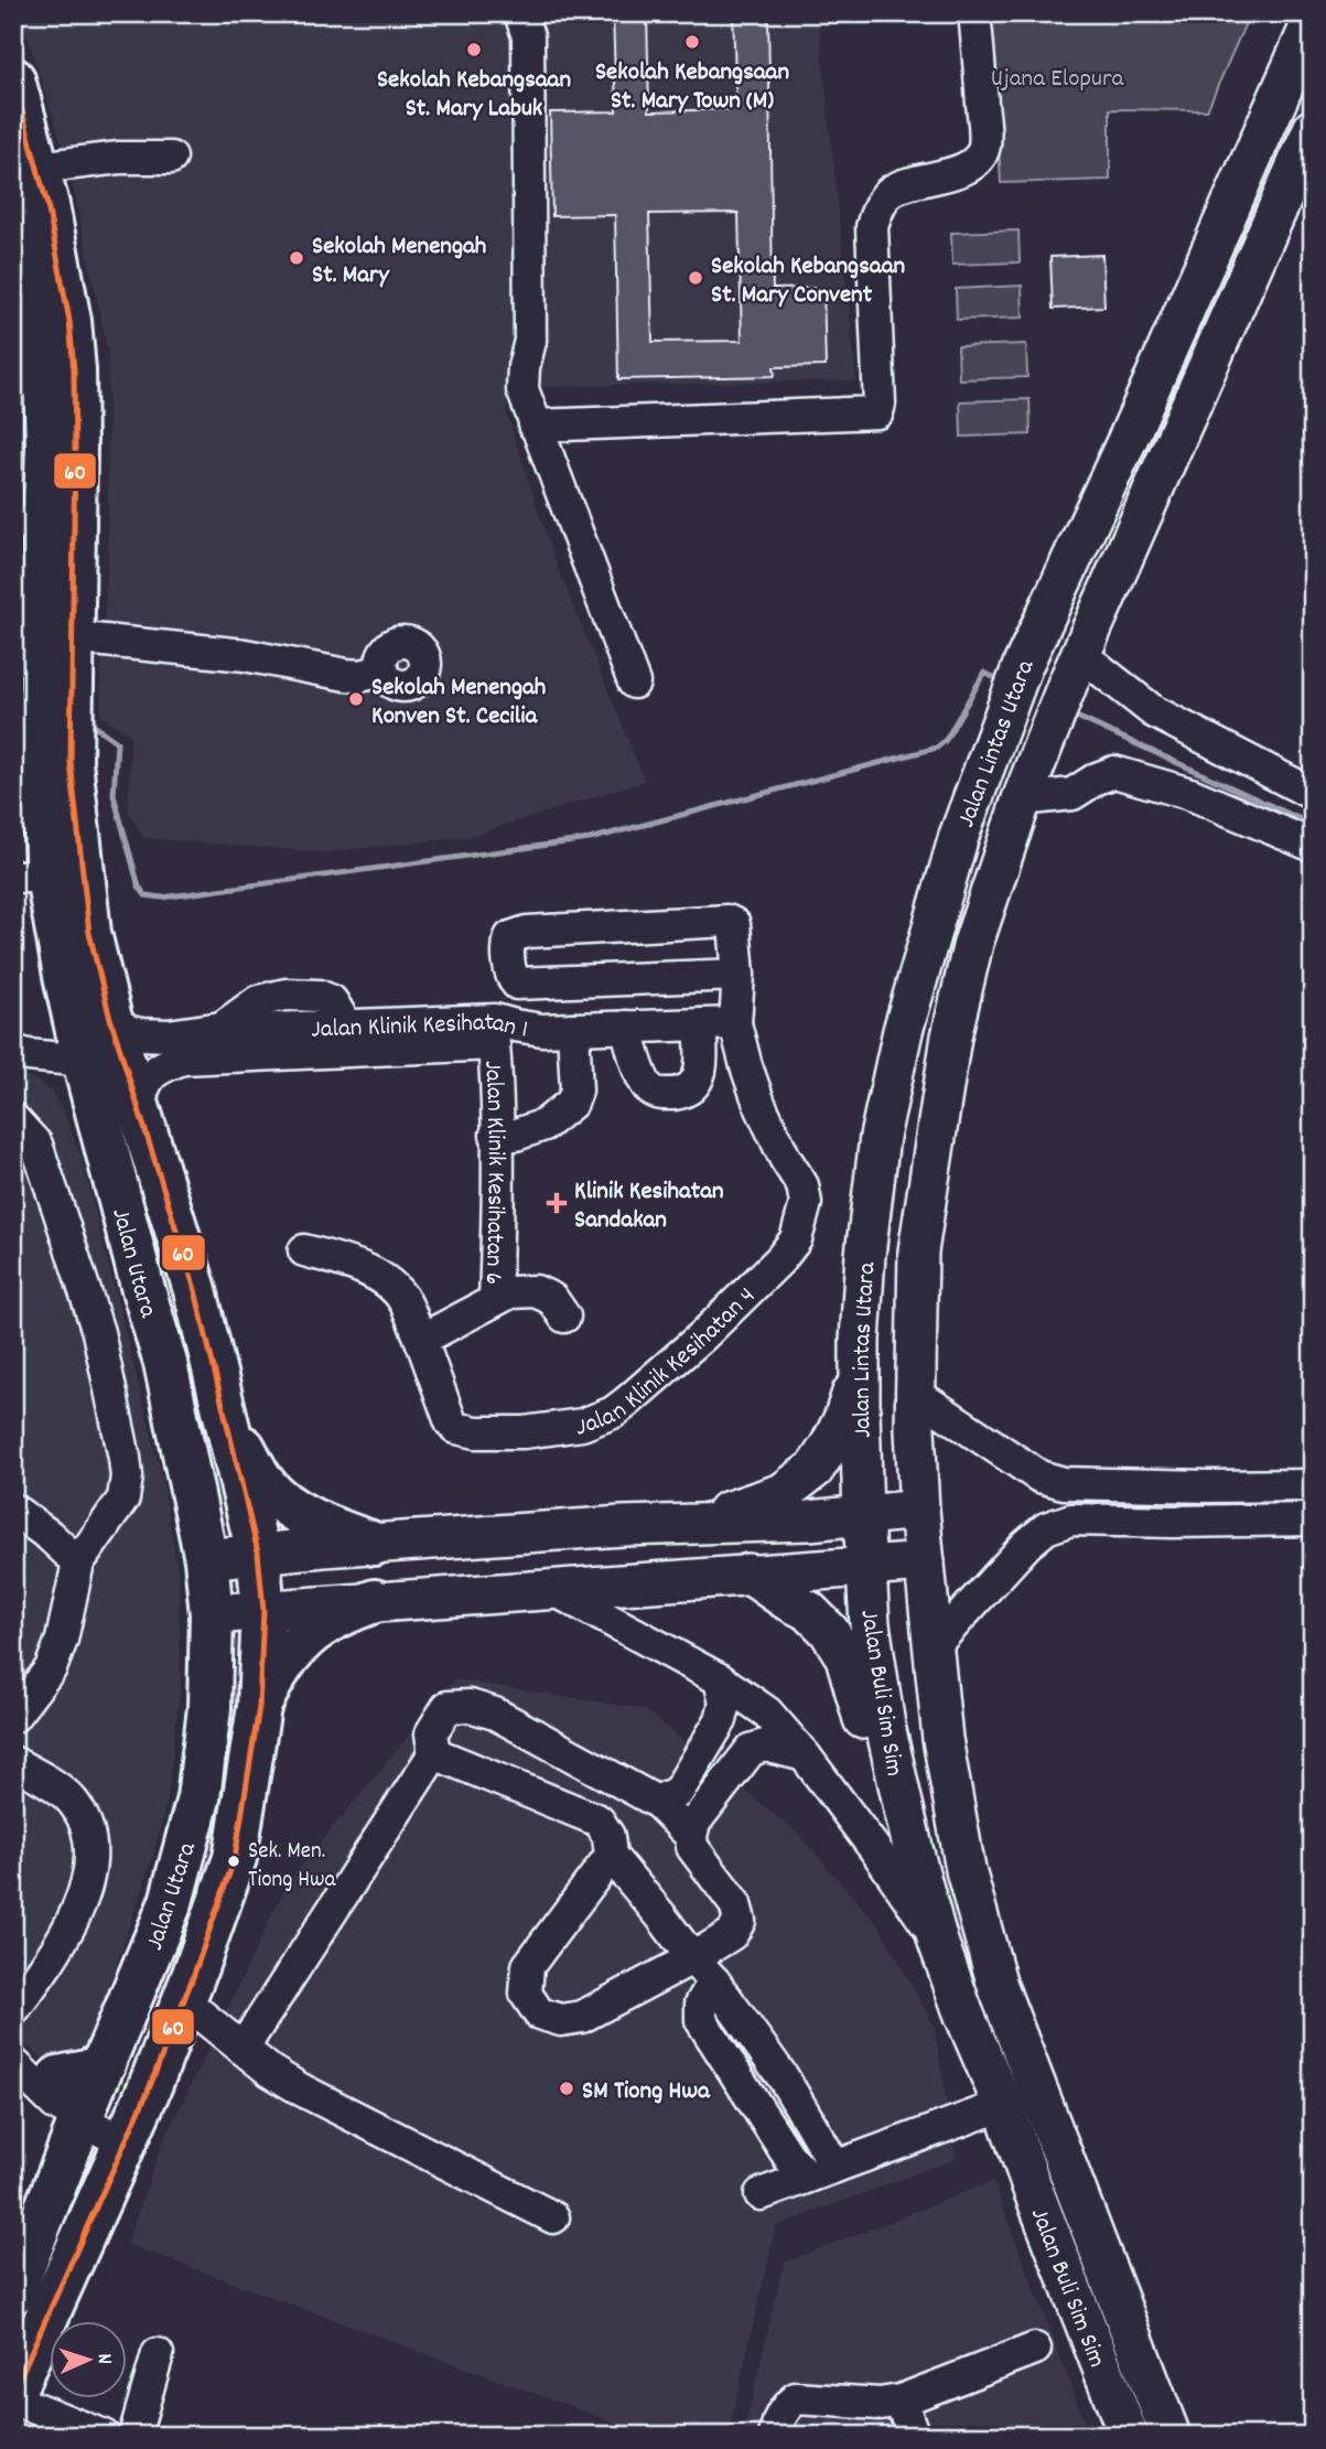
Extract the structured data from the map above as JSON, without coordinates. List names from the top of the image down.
{
  "streets": {
    "highway": ["Jalan Utara"],
    "main road": ["Jalan Lintas Utara", "Jalan Buli Sim Sim"],
    "street": ["Jalan Klinik Kesihatan 1", "Jalan Klinik Kesihatan 6", "Jalan Klinik Kesihatan 4"]
  },
  "crossings": [
    ["Jalan Lintas Utara", "Jalan Buli Sim Sim"],
    ["Jalan Klinik Kesihatan 1", "Jalan Utara"],
    ["Jalan Klinik Kesihatan 1", "Jalan Klinik Kesihatan 4"],
    ["Jalan Klinik Kesihatan 6", "Jalan Utara"]
  ],
  "parks": ["Ujana Elopura"],
  "places": {
    "other": [
      "Sekolah Kebangsaan St. Mary Town (M)",
      "Sekolah Kebangsaan St. Mary Labuk",
      "Sekolah Menengah St. Mary",
      "Sekolah Kebangsaan St. Mary Convent",
      "Sekolah Menengah Konven St. Cecilia",
      "Sek. Men. Tiong Hwa",
      "SM Tiong Hwa"
    ],
    "health": ["Klinik Kesihatan Sandakan"]
  },
  "lines": ["transit line 60"],
  "north": "right"
}
